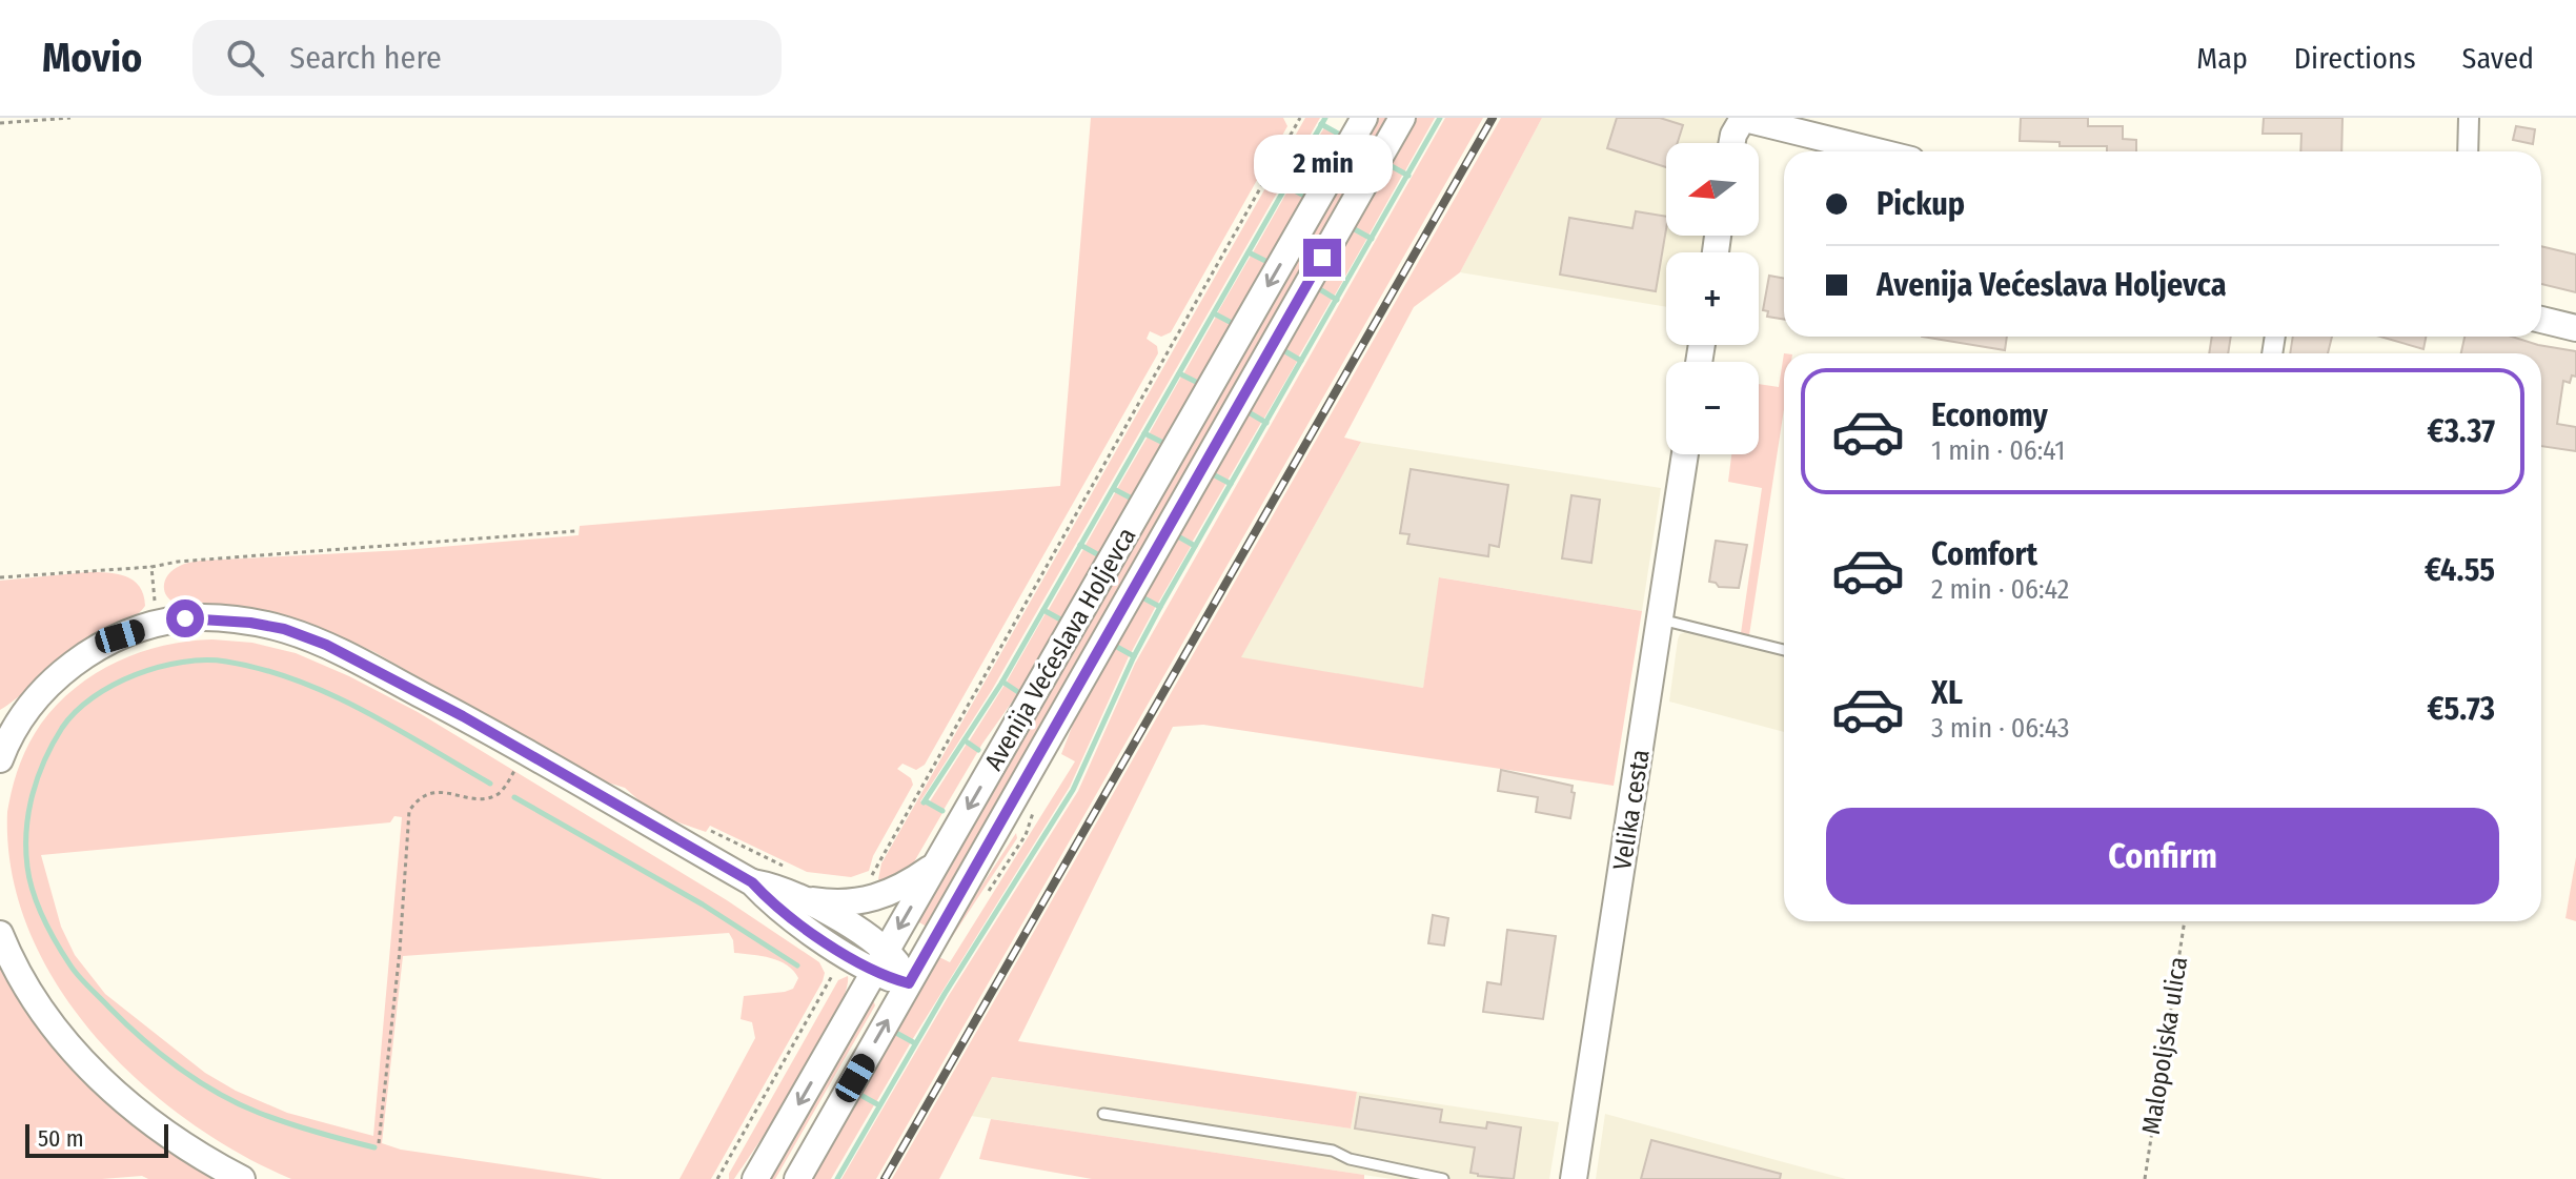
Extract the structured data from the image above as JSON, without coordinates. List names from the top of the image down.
{
  "streets": {
    "main road": ["Avenija Većeslava Holjevca", "Velika cesta"],
    "path": ["Malopoljska ulica"]
  },
  "scale_bar": "50 m",
  "north": "left",
  "page": {
    "header": "Movio",
    "search": "Search here",
    "nav": ["Map", "Directions", "Saved"],
    "bubble": "2 min",
    "map_buttons": ["+", "−"],
    "banner": ["Pickup", "Avenija Većeslava Holjevca"],
    "list": [
      {
        "name": "Economy",
        "note": "1 min · 06:41",
        "value": "€3.37"
      },
      {
        "name": "Comfort",
        "note": "2 min · 06:42",
        "value": "€4.55"
      },
      {
        "name": "XL",
        "note": "3 min · 06:43",
        "value": "€5.73"
      }
    ],
    "buttons": "Confirm",
    "scale": "50 m"
  }
}
